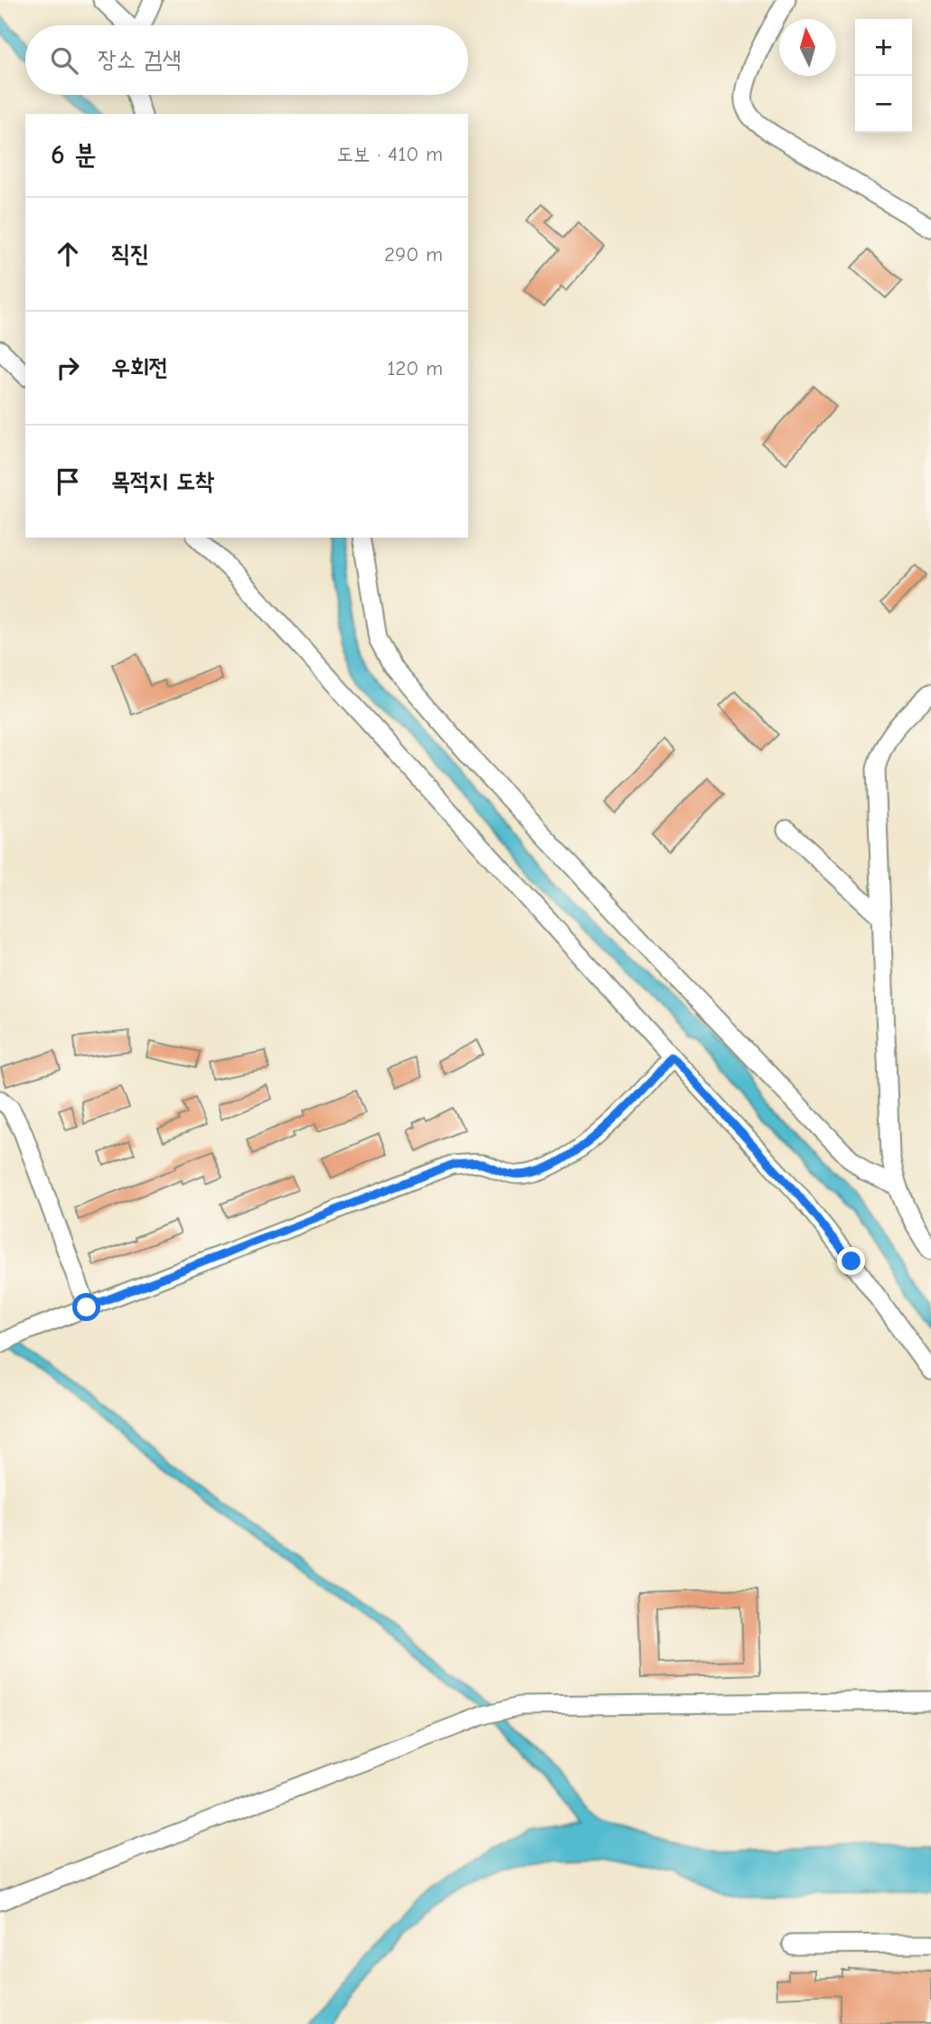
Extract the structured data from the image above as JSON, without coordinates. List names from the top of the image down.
{
  "north": "top",
  "page": {
    "map_buttons": ["+", "−"],
    "search": "장소 검색",
    "heading": ["6 분", "도보 · 410 m"],
    "list": [
      ["직진", "290 m"],
      ["우회전", "120 m"],
      "목적지 도착"
    ]
  }
}
